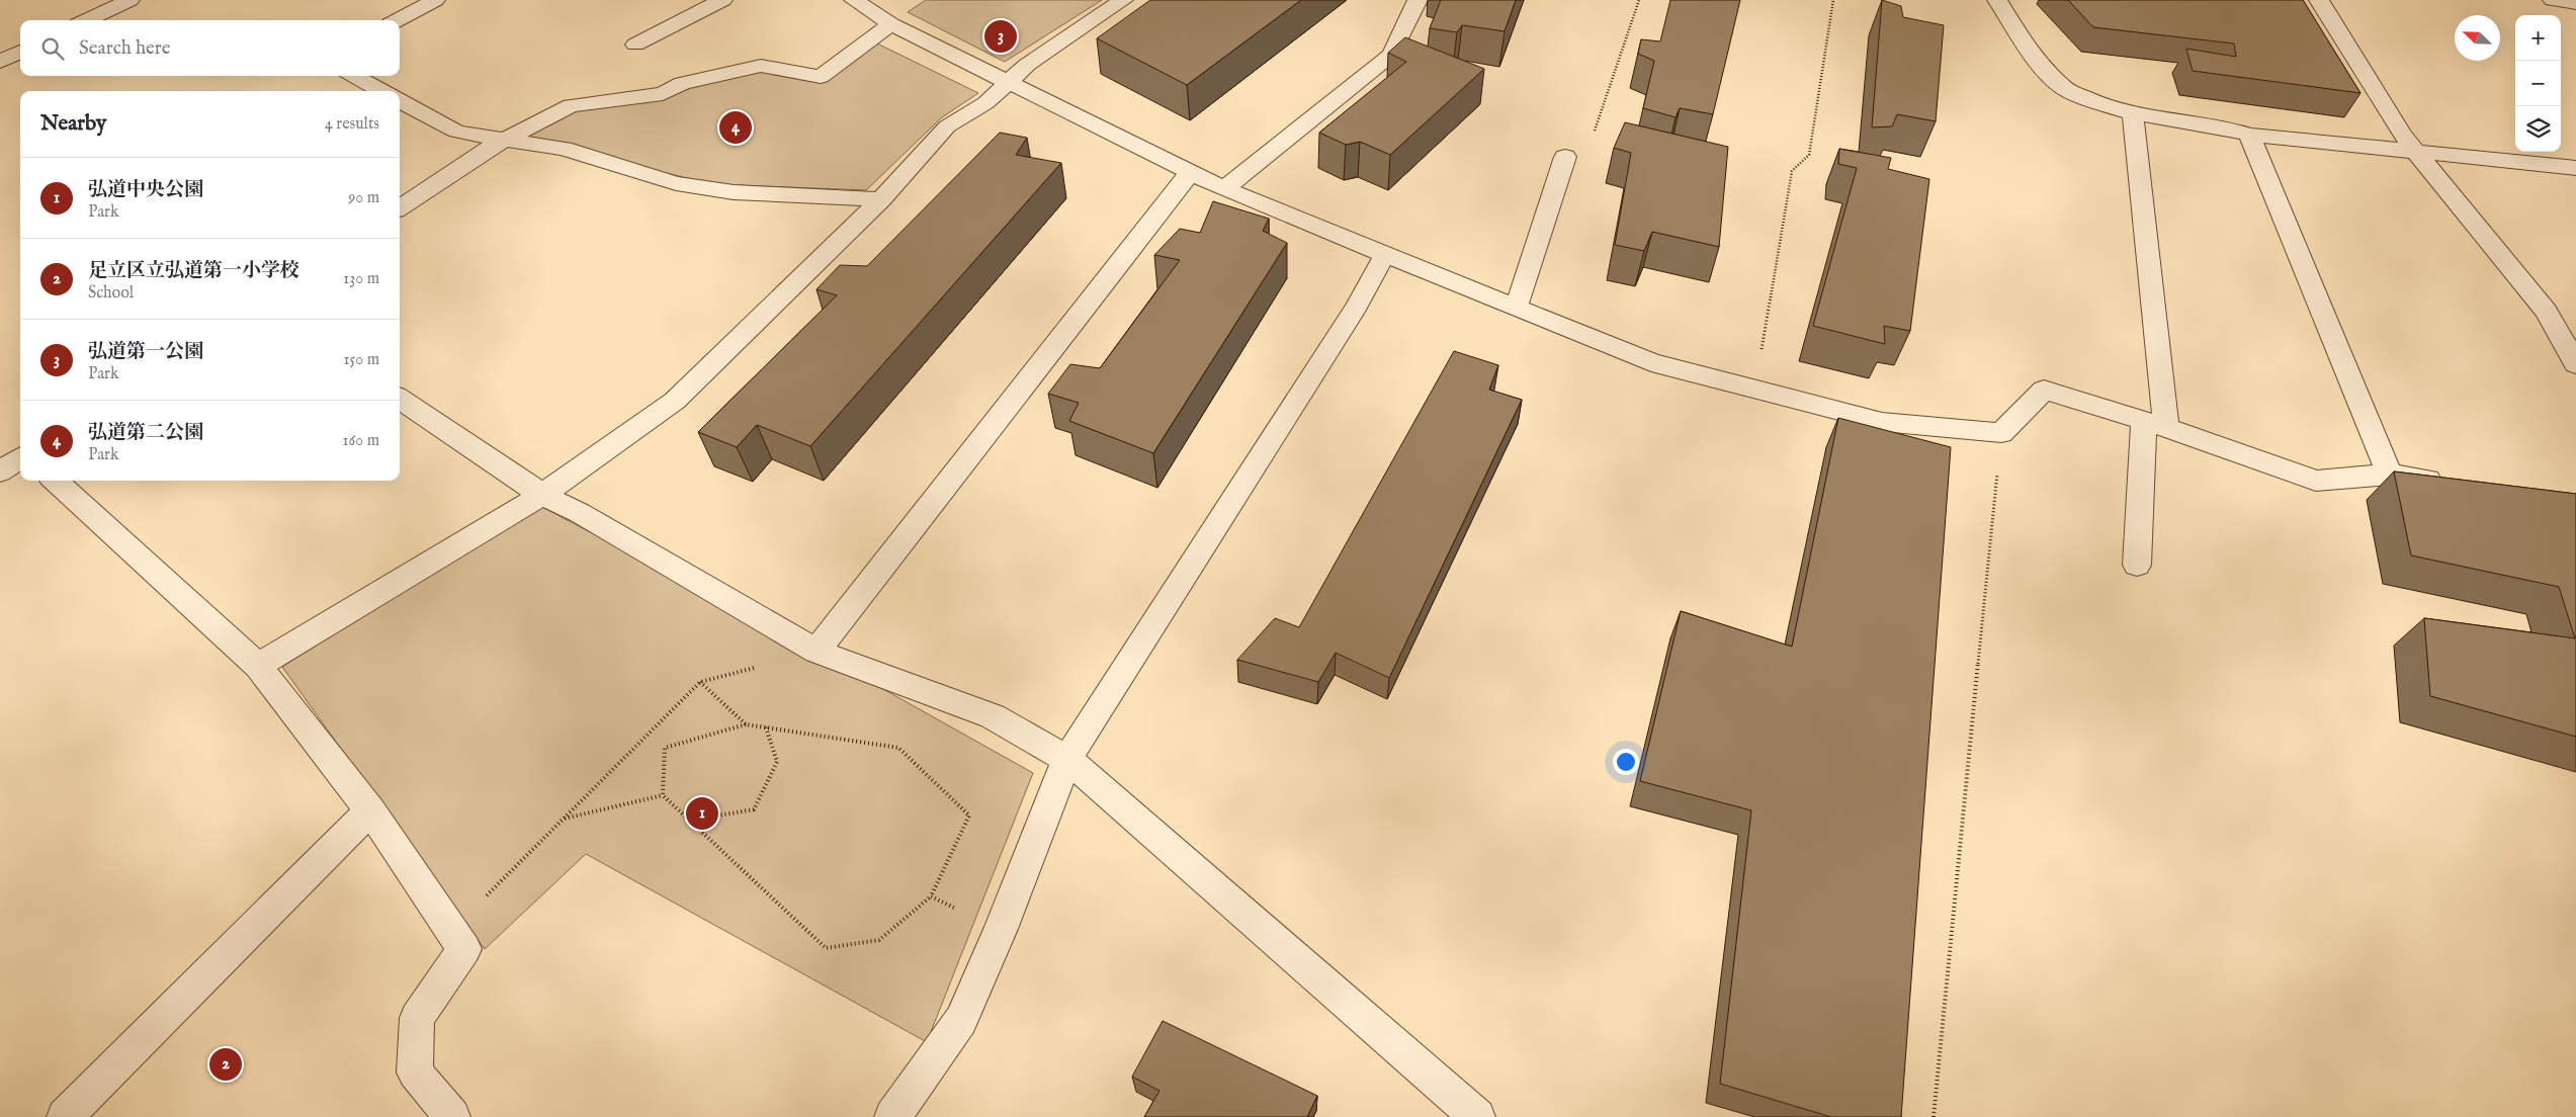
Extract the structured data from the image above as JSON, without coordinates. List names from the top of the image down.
{
  "north": "top left",
  "page": {
    "map_buttons": ["+", "−"],
    "pins": [
      "3",
      "4",
      "1",
      "2"
    ],
    "search": "Search here",
    "heading": ["Nearby", "4 results"],
    "list": [
      {
        "mark": "1",
        "name": "弘道中央公園",
        "note": "Park",
        "value": "90 m"
      },
      {
        "mark": "2",
        "name": "足立区立弘道第一小学校",
        "note": "School",
        "value": "130 m"
      },
      {
        "mark": "3",
        "name": "弘道第一公園",
        "note": "Park",
        "value": "150 m"
      },
      {
        "mark": "4",
        "name": "弘道第二公園",
        "note": "Park",
        "value": "160 m"
      }
    ]
  }
}
